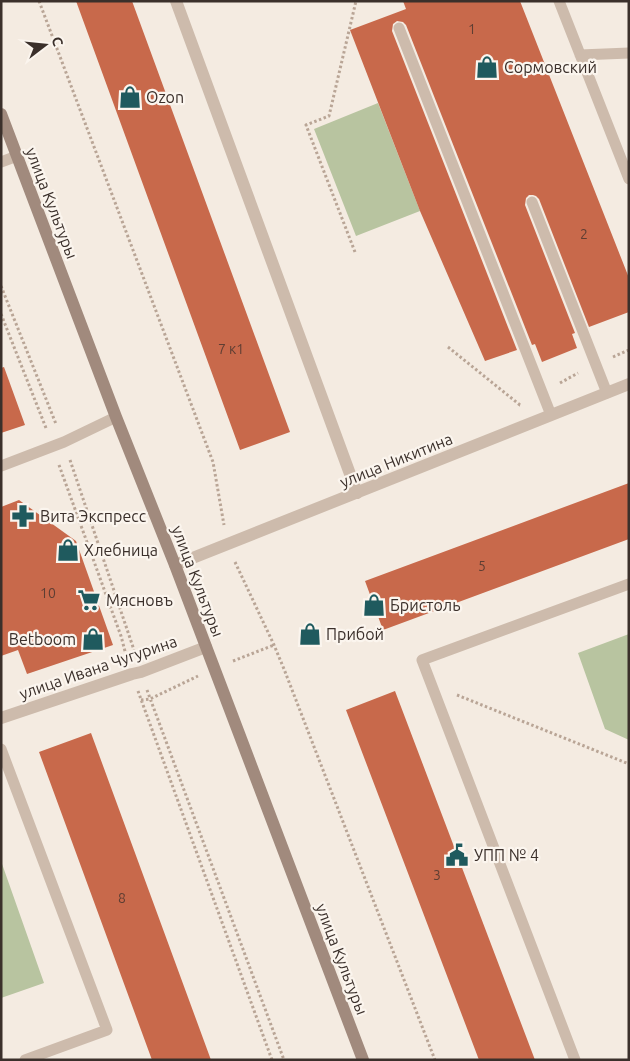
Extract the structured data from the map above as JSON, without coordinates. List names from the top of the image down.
{
  "streets": {
    "main road": ["улица Культуры"],
    "street": ["улица Никитина", "улица Ивана Чугурина"]
  },
  "crossings": [
    ["улица Культуры", "улица Никитина"],
    ["улица Культуры", "улица Ивана Чугурина"]
  ],
  "places": {
    "shop": [
      "Сормовский",
      "Ozon",
      "Хлебница",
      "Бристоль",
      "Прибой",
      "Betboom"
    ],
    "pharmacy": ["Вита Экспресс"],
    "supermarket": ["Мясновъ"],
    "public building": ["УПП № 4"]
  },
  "house_numbers": [
    "1",
    "2",
    "7 к1",
    "5",
    "10",
    "3",
    "8"
  ],
  "north": "right"
}
